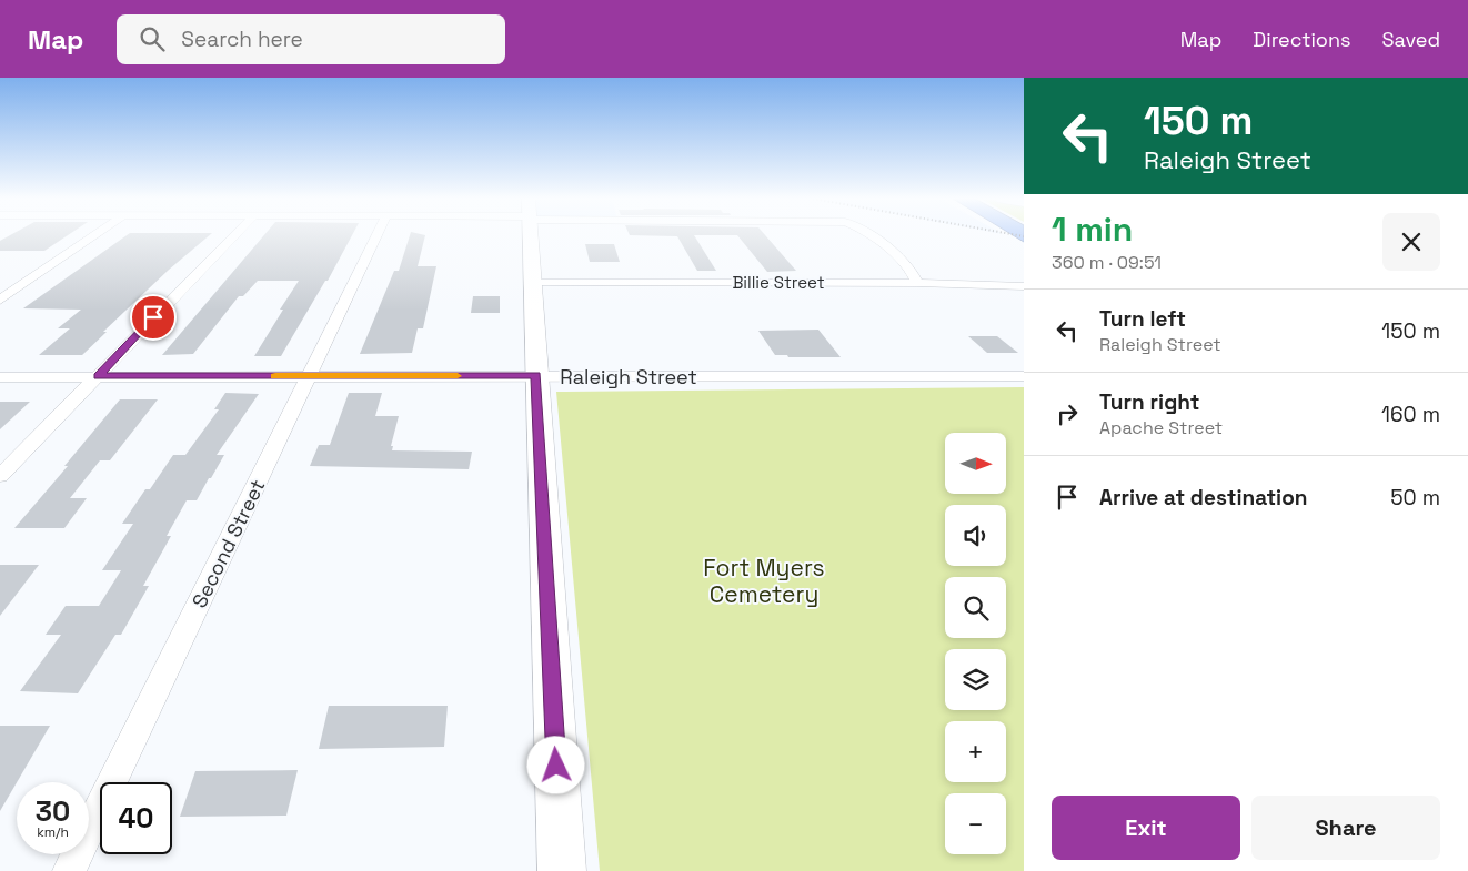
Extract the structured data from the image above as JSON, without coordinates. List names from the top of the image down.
{
  "streets": {
    "street": ["Billie Street", "Raleigh Street", "Second Street"]
  },
  "crossings": [
    ["Raleigh Street", "Second Street"]
  ],
  "parks": ["Fort Myers Cemetery"],
  "north": "right",
  "page": {
    "header": "Map",
    "search": "Search here",
    "nav": ["Map", "Directions", "Saved"],
    "turn": ["150 m", "Raleigh Street"],
    "heading": ["1 min", "360 m · 09:51"],
    "list": [
      {
        "name": "Turn left",
        "note": "Raleigh Street",
        "value": "150 m"
      },
      {
        "name": "Turn right",
        "note": "Apache Street",
        "value": "160 m"
      },
      {
        "name": "Arrive at destination",
        "value": "50 m"
      }
    ],
    "map_buttons": ["+", "−"],
    "speed": "30 km/h",
    "limit": "40",
    "buttons": ["Exit", "Share"]
  }
}
